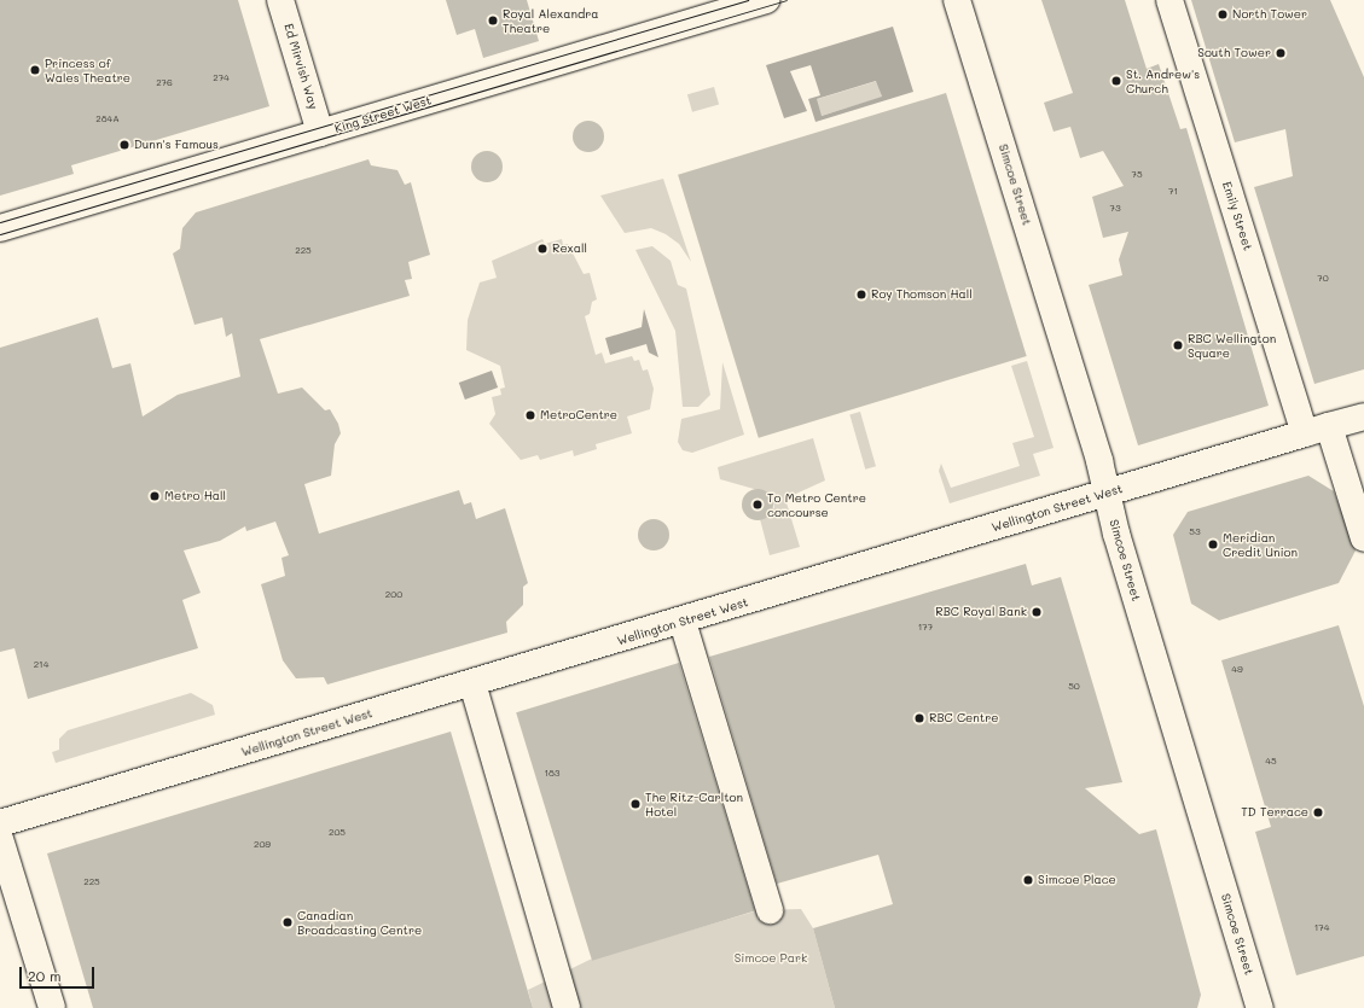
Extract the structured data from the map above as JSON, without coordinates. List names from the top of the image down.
{
  "streets": {
    "street": [
      "Ed Mirvish Way",
      "King Street West",
      "Simcoe Street",
      "Emily Street",
      "Wellington Street West"
    ]
  },
  "crossings": [
    ["Ed Mirvish Way", "King Street West"],
    ["Simcoe Street", "Wellington Street West"],
    ["Emily Street", "Wellington Street West"]
  ],
  "parks": ["Simcoe Park"],
  "places": [
    "North Tower",
    "Royal Alexandra Theatre",
    "South Tower",
    "Princess of Wales Theatre",
    "St. Andrew's Church",
    "Dunn's Famous",
    "Rexall",
    "Roy Thomson Hall",
    "RBC Wellington Square",
    "MetroCentre",
    "Metro Hall",
    "To Metro Centre concourse",
    "Meridian Credit Union",
    "RBC Royal Bank",
    "RBC Centre",
    "The Ritz-Carlton Hotel",
    "TD Terrace",
    "Simcoe Place",
    "Canadian Broadcasting Centre"
  ],
  "house_numbers": [
    "274",
    "276",
    "284A",
    "75",
    "71",
    "73",
    "225",
    "70",
    "53",
    "200",
    "177",
    "214",
    "49",
    "50",
    "45",
    "183",
    "205",
    "209",
    "225",
    "174"
  ],
  "scale_bar": "20 m"
}
